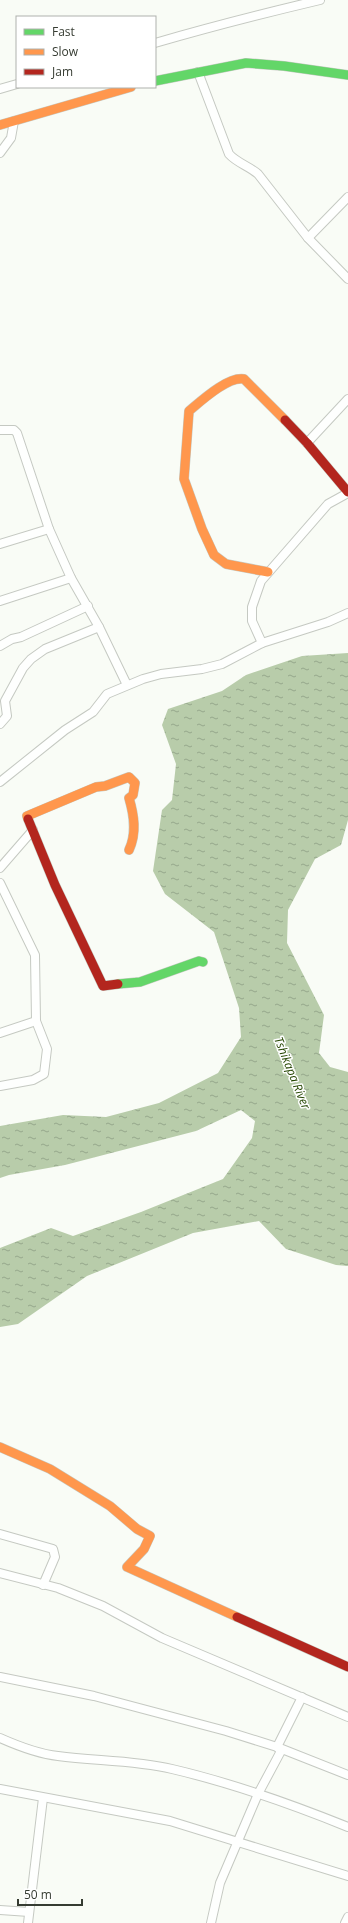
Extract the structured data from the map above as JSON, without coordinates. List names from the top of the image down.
{
  "water": ["Tshikapa River"],
  "legend": ["Fast", "Slow", "Jam"],
  "scale_bar": "50 m"
}
